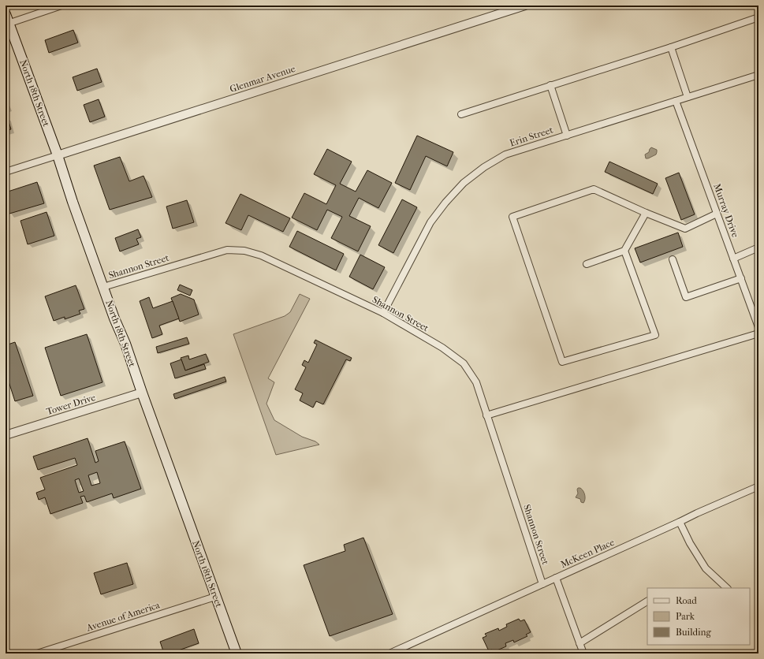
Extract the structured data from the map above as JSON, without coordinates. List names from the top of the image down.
{
  "streets": {
    "main road": ["North 18th Street"],
    "street": [
      "Glenmar Avenue",
      "Erin Street",
      "Murray Drive",
      "Shannon Street",
      "Tower Drive",
      "McKeen Place",
      "Avenue of America"
    ]
  },
  "crossings": [
    ["Glenmar Avenue", "North 18th Street"],
    ["North 18th Street", "Shannon Street"],
    ["North 18th Street", "Tower Drive"],
    ["North 18th Street", "Avenue of America"],
    ["Erin Street", "Murray Drive"],
    ["Erin Street", "Shannon Street"],
    ["Shannon Street", "McKeen Place"]
  ],
  "legend": ["Road", "Park", "Building"]
}
